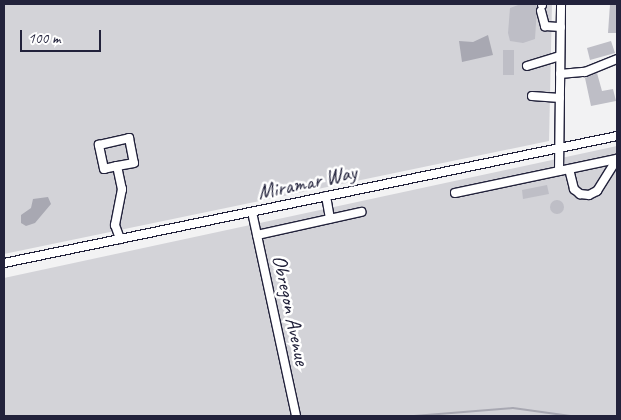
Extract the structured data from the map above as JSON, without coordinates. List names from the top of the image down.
{
  "streets": {
    "street": ["Miramar Way", "Obregon Avenue"]
  },
  "crossings": [
    ["Miramar Way", "Obregon Avenue"]
  ],
  "scale_bar": "100 m"
}
